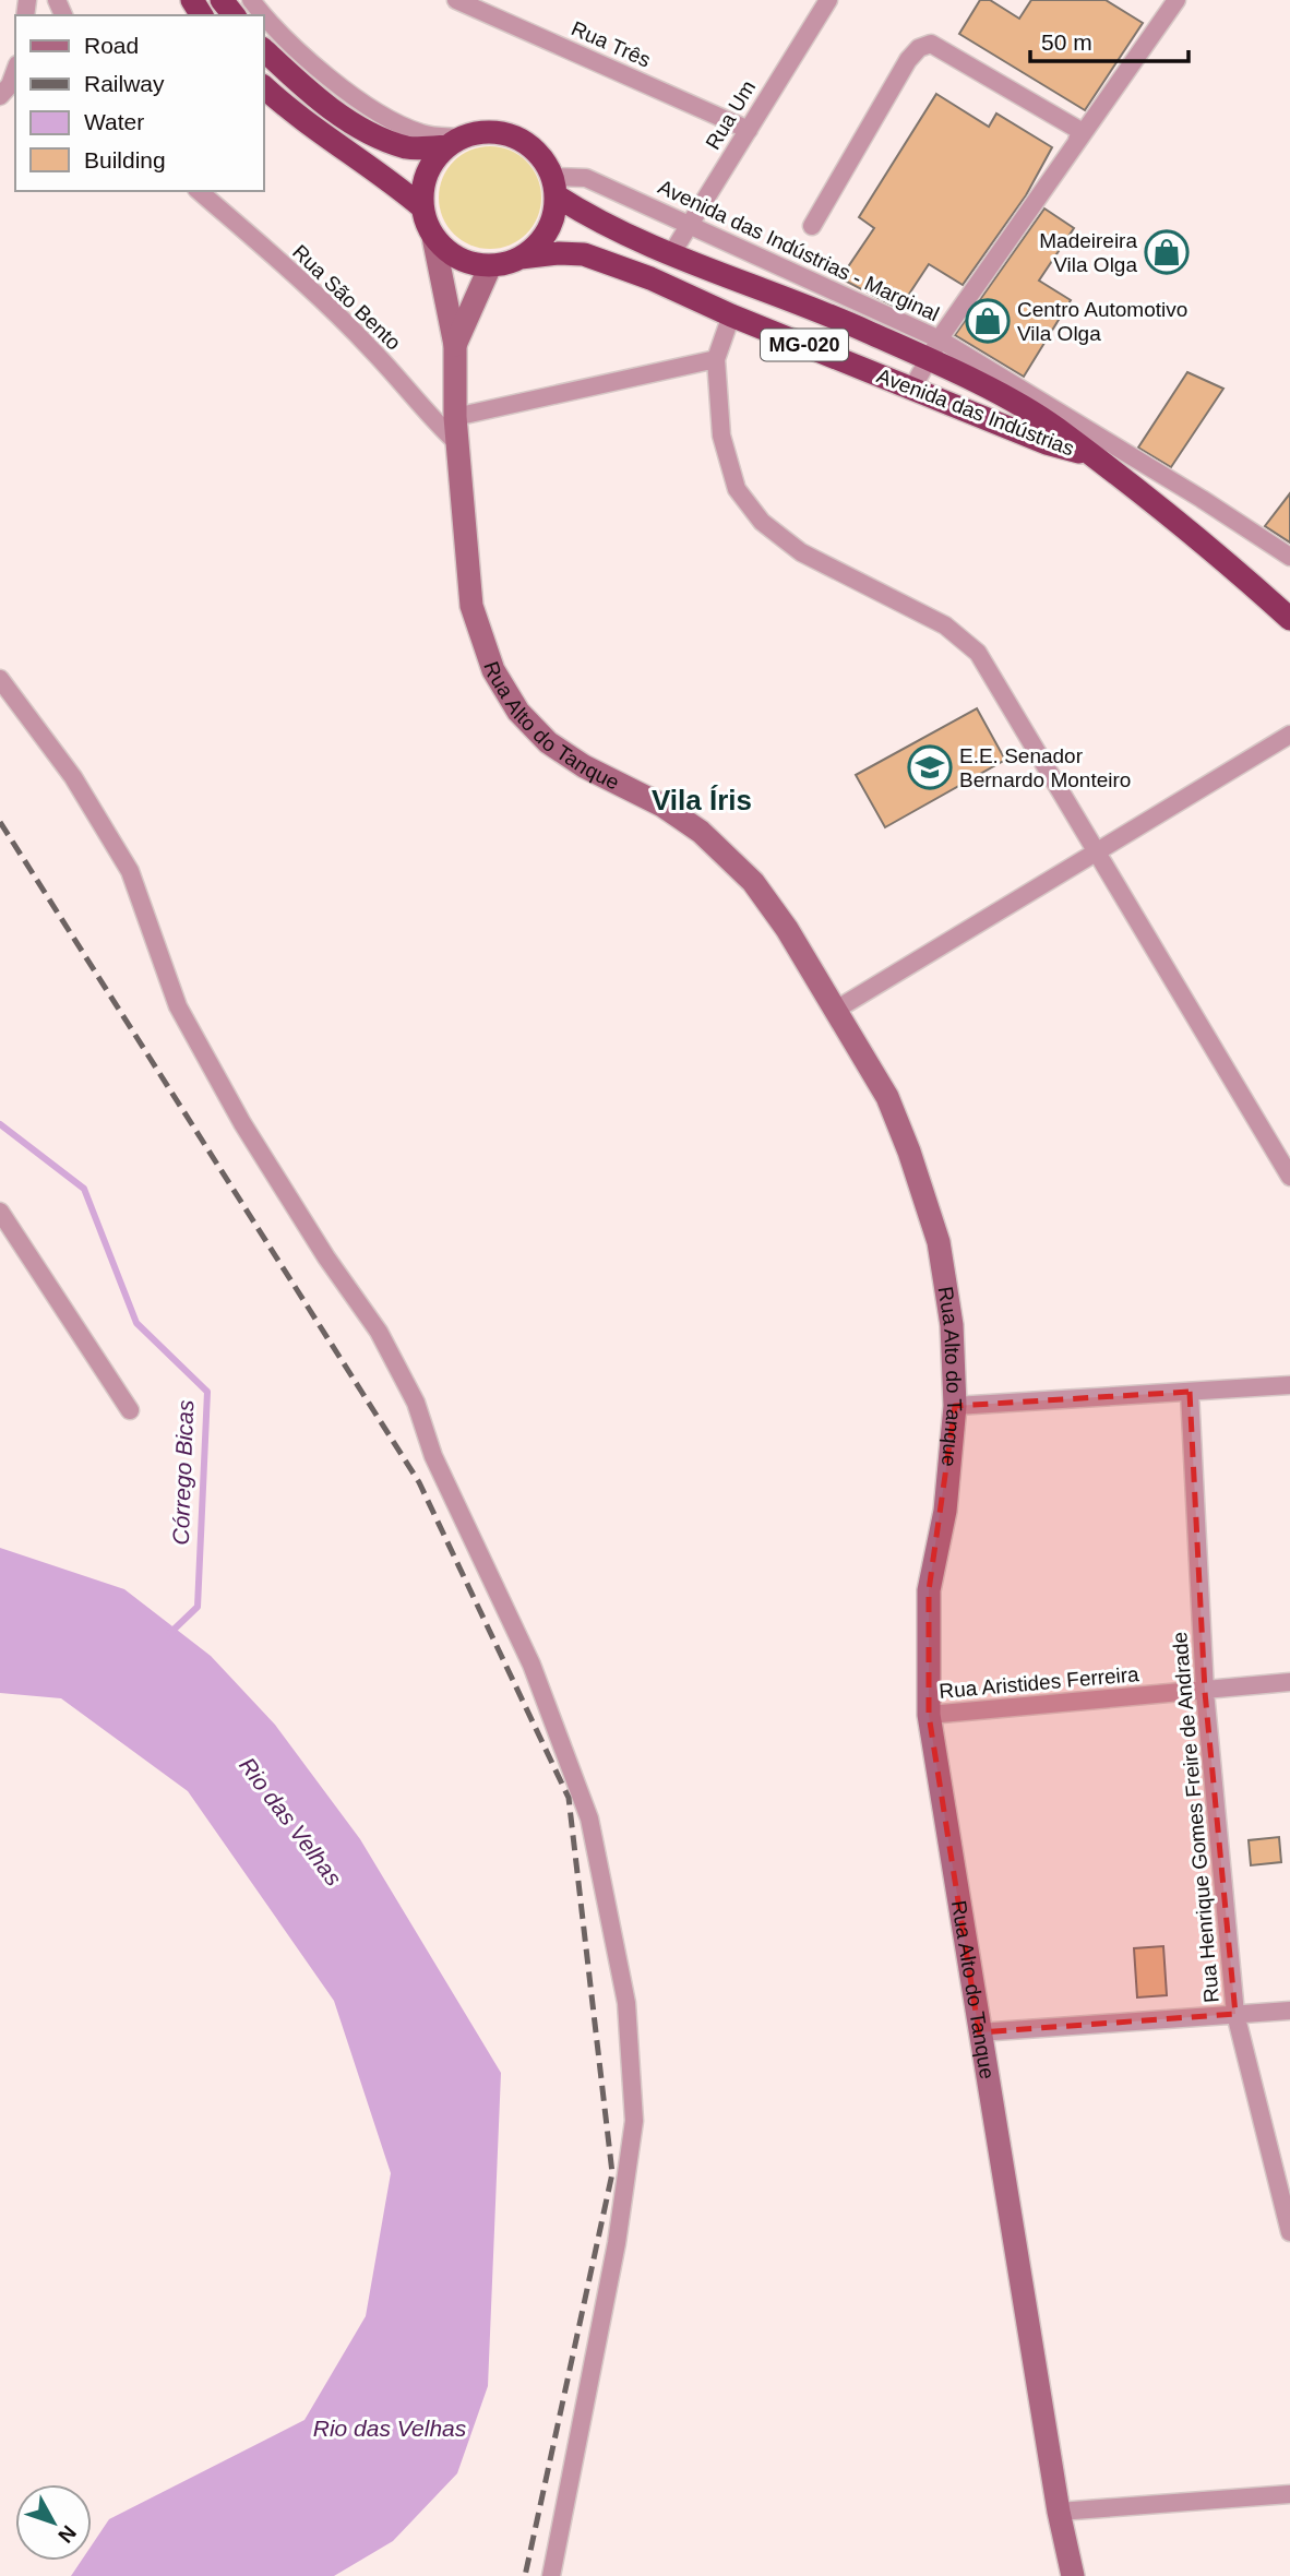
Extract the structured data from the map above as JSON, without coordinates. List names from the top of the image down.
{
  "streets": {
    "highway": ["MG-020", "Avenida das Indústrias"],
    "main road": ["Rua Alto do Tanque"],
    "street": [
      "Rua Três",
      "Rua Um",
      "Avenida das Indústrias - Marginal",
      "Rua São Bento",
      "Rua Aristides Ferreira",
      "Rua Henrique Gomes Freire de Andrade"
    ]
  },
  "crossings": [
    ["Rua Três", "Rua Um"],
    ["Rua Um", "Avenida das Indústrias - Marginal"],
    ["Rua Um", "Avenida das Indústrias"],
    ["Avenida das Indústrias - Marginal", "MG-020"],
    ["Avenida das Indústrias - Marginal", "Avenida das Indústrias"],
    ["Avenida das Indústrias - Marginal", "Rua Alto do Tanque"],
    ["Rua São Bento", "Rua Alto do Tanque"],
    ["MG-020", "Avenida das Indústrias"],
    ["MG-020", "Rua Alto do Tanque"],
    ["Avenida das Indústrias", "Rua Alto do Tanque"],
    ["Rua Alto do Tanque", "Rua Aristides Ferreira"],
    ["Rua Aristides Ferreira", "Rua Henrique Gomes Freire de Andrade"]
  ],
  "districts": ["Vila Íris"],
  "water": ["Córrego Bicas", "Rio das Velhas"],
  "places": {
    "shop": ["Madeireira Vila Olga", "Centro Automotivo Vila Olga"],
    "school or university": ["E.E. Senador Bernardo Monteiro"]
  },
  "legend": [
    "Road",
    "Railway",
    "Water",
    "Building"
  ],
  "scale_bar": "50 m",
  "north": "bottom right"
}
